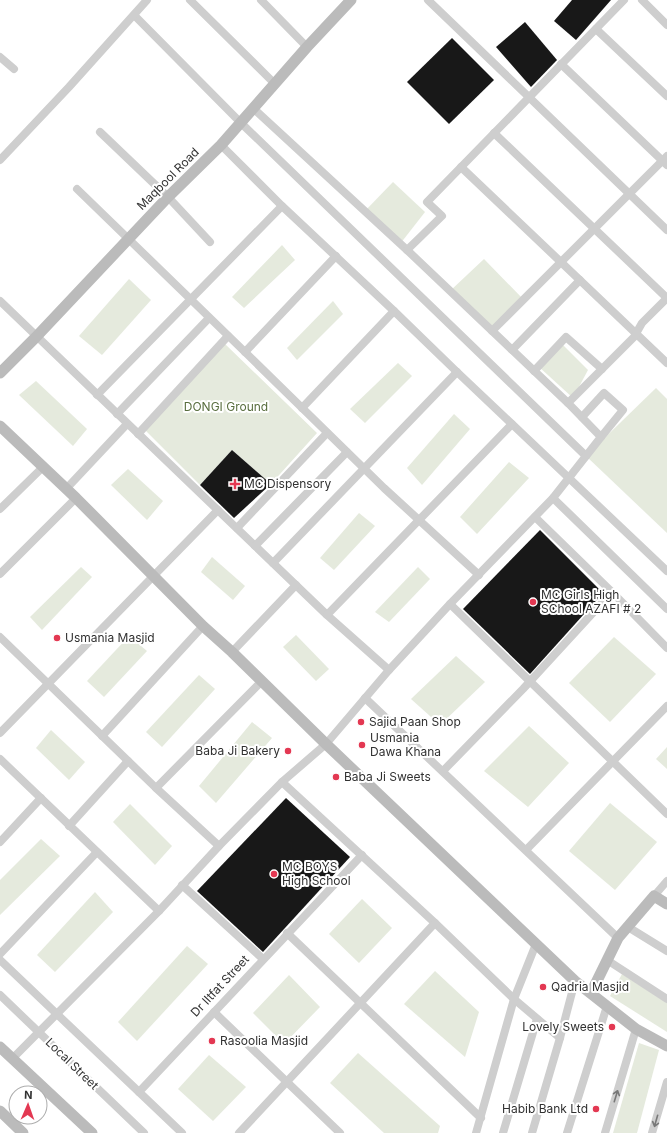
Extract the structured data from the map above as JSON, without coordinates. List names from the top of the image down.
{
  "streets": {
    "street": ["Maqbool Road", "Dr Iltfat Street", "Local Street"]
  },
  "parks": ["DONGI Ground"],
  "places": {
    "health": ["MC Dispensory"],
    "other": [
      "MC Girls High SChool AZAFI # 2",
      "Usmania Masjid",
      "Sajid Paan Shop",
      "Usmania Dawa Khana",
      "Baba Ji Bakery",
      "Baba Ji Sweets",
      "MC BOYS High School",
      "Qadria Masjid",
      "Lovely Sweets",
      "Rasoolia Masjid",
      "Habib Bank Ltd"
    ]
  },
  "north": "top"
}
